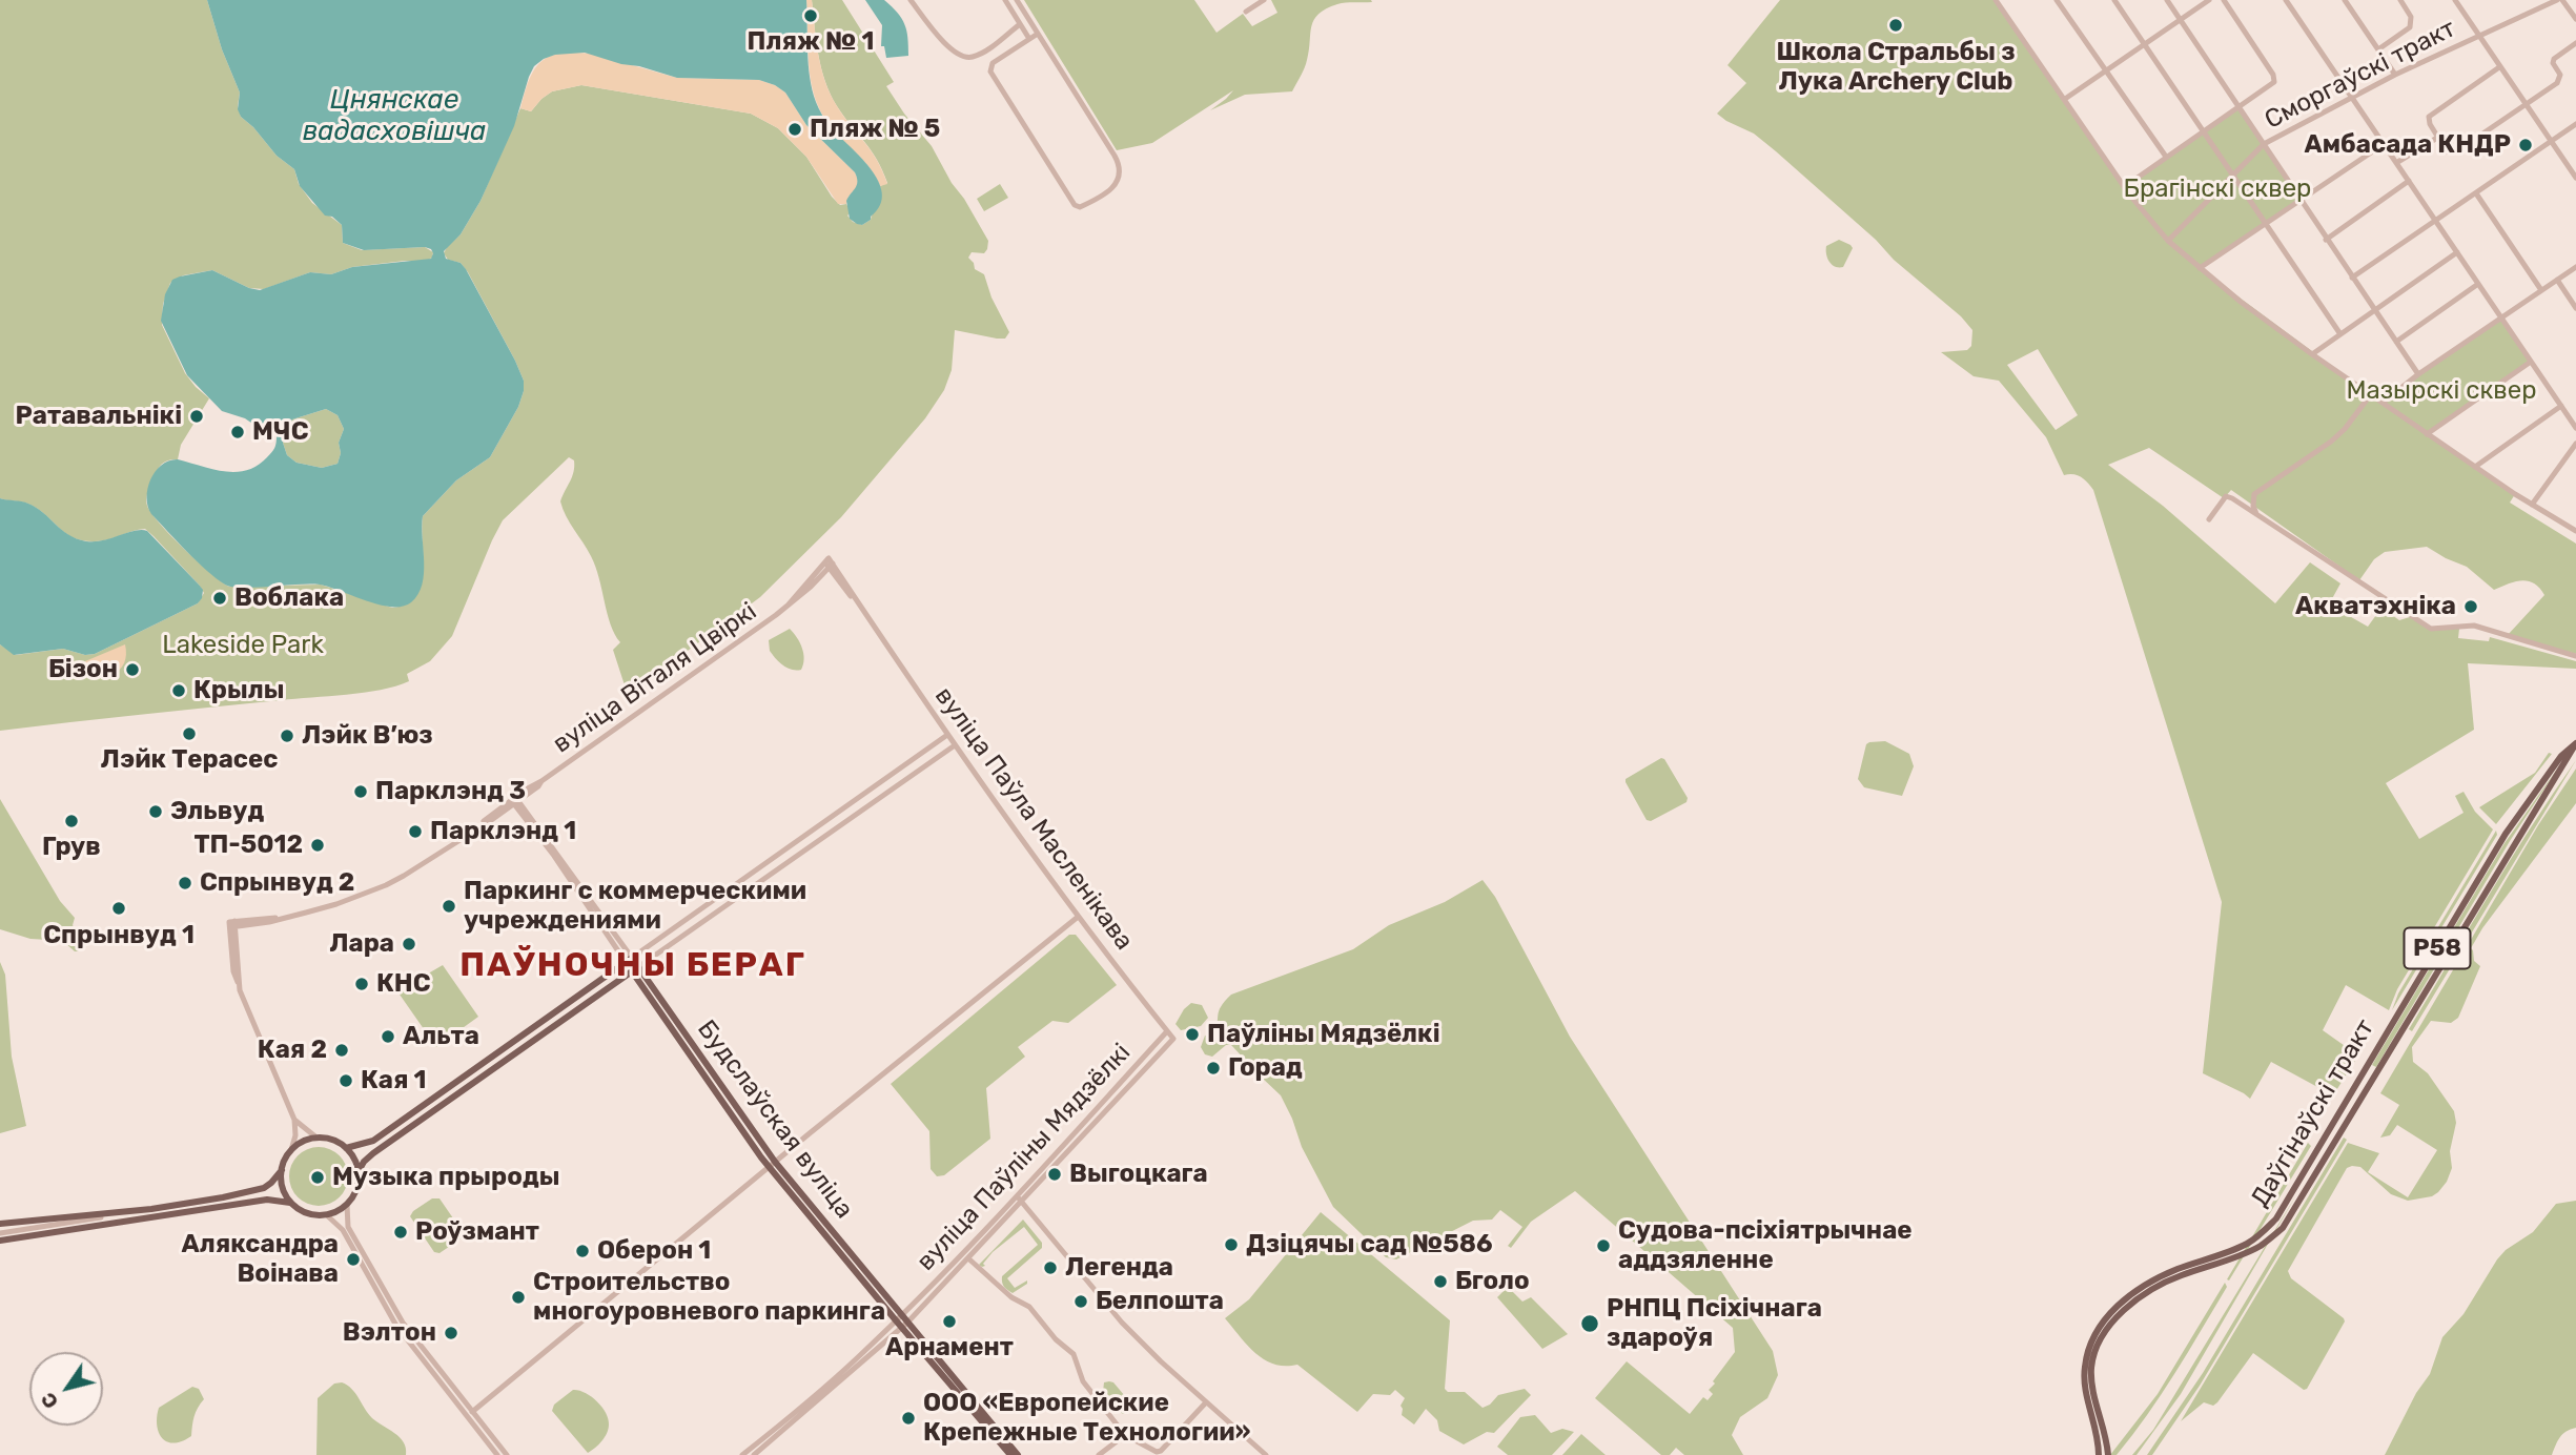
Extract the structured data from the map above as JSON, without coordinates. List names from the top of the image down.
{
  "streets": {
    "main road": ["Р58", "Даўгінаўскі тракт", "Будслаўская вуліца"],
    "street": [
      "Сморгаўскі тракт",
      "вуліца Віталя Цвіркі",
      "вуліца Паўла Масленікава",
      "вуліца Паўліны Мядзёлкі"
    ]
  },
  "crossings": [
    ["вуліца Віталя Цвіркі", "вуліца Паўла Масленікава"],
    ["вуліца Віталя Цвіркі", "Будслаўская вуліца"],
    ["вуліца Паўла Масленікава", "вуліца Паўліны Мядзёлкі"],
    ["Будслаўская вуліца", "вуліца Паўліны Мядзёлкі"]
  ],
  "districts": ["ПАЎНОЧНЫ БЕРАГ"],
  "water": ["Цнянскае вадасховішча"],
  "parks": ["Брагінскі сквер", "Мазырскі сквер", "Lakeside Park"],
  "places": [
    "Пляж № 1",
    "Школа Стральбы з Лука Archery Club",
    "Пляж № 5",
    "Амбасада КНДР",
    "Ратавальнікі",
    "МЧС",
    "Воблака",
    "Акватэхніка",
    "Бізон",
    "Крылы",
    "Лэйк Терасес",
    "Лэйк В’юз",
    "Парклэнд 3",
    "Эльвуд",
    "Грув",
    "Парклэнд 1",
    "ТП-5012",
    "Спрынвуд 2",
    "Паркинг с коммерческими учреждениями",
    "Спрынвуд 1",
    "Лара",
    "КНС",
    "Паўліны Мядзёлкі",
    "Альта",
    "Кая 2",
    "Горад",
    "Кая 1",
    "Выгоцкага",
    "Музыка прыроды",
    "Роўзмант",
    "Дзіцячы сад №586",
    "Судова-псіхіятрычнае аддзяленне",
    "Оберон 1",
    "Аляксандра Воінава",
    "Легенда",
    "Бголо",
    "Строительство многоуровневого паркинга",
    "Белпошта",
    "Арнамент",
    "РНПЦ Псіхічнага здароўя",
    "Вэлтон",
    "ООО «Европейские Крепежные Технологии»"
  ],
  "north": "bottom left"
}
